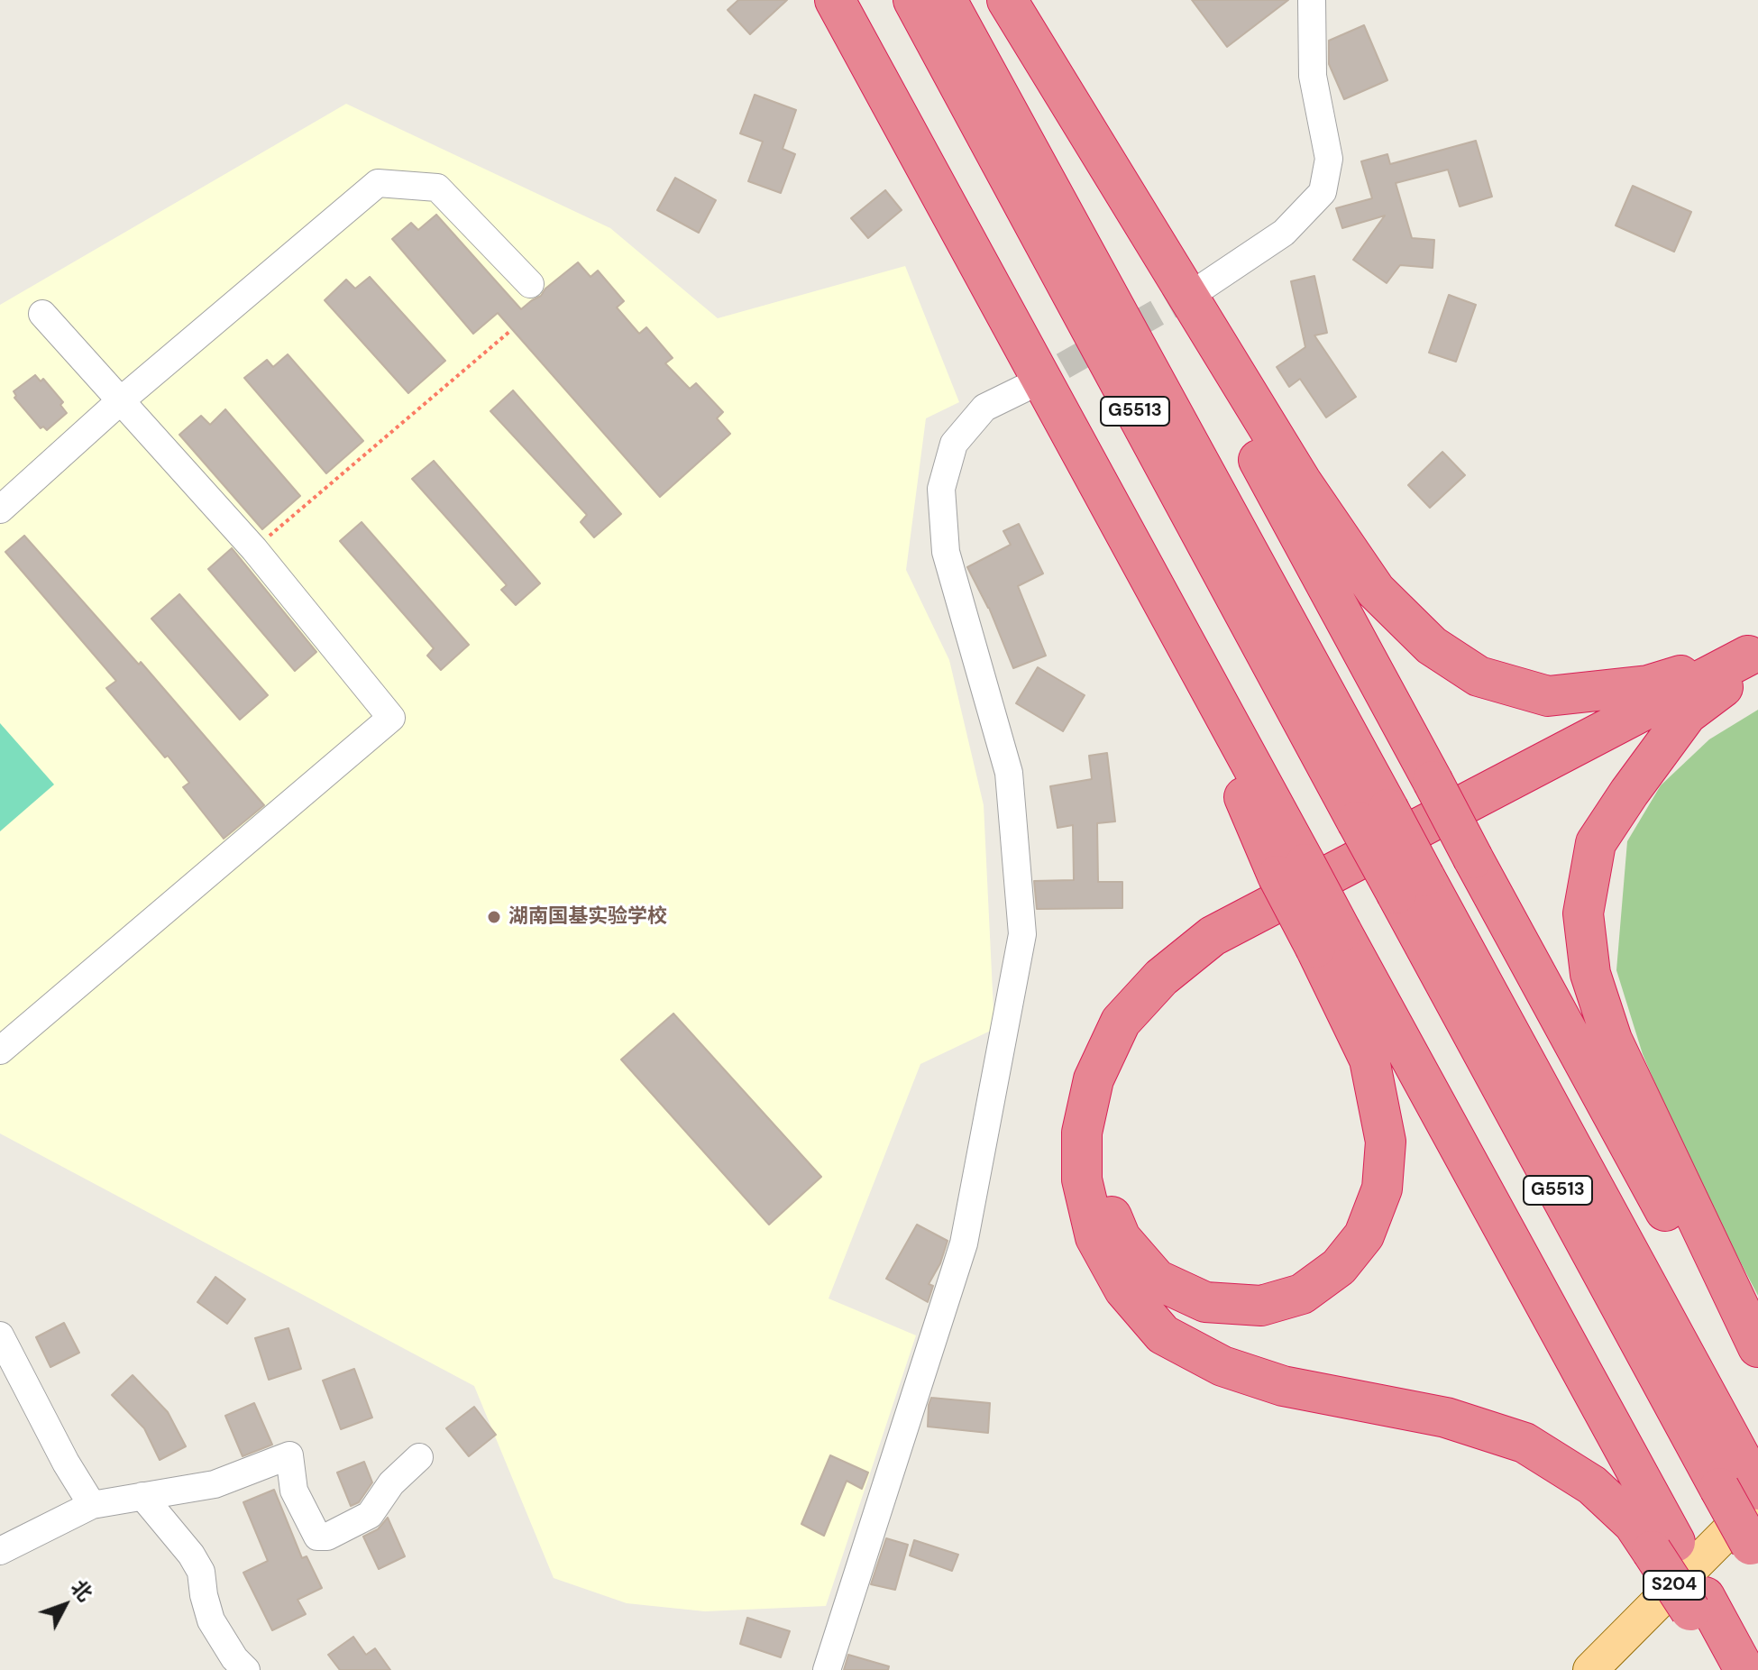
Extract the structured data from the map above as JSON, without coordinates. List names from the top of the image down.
{
  "streets": {
    "highway": ["G5513"],
    "main road": ["S204"]
  },
  "crossings": [
    ["G5513", "S204"]
  ],
  "places": ["湖南国基实验学校"],
  "north": "top right"
}
